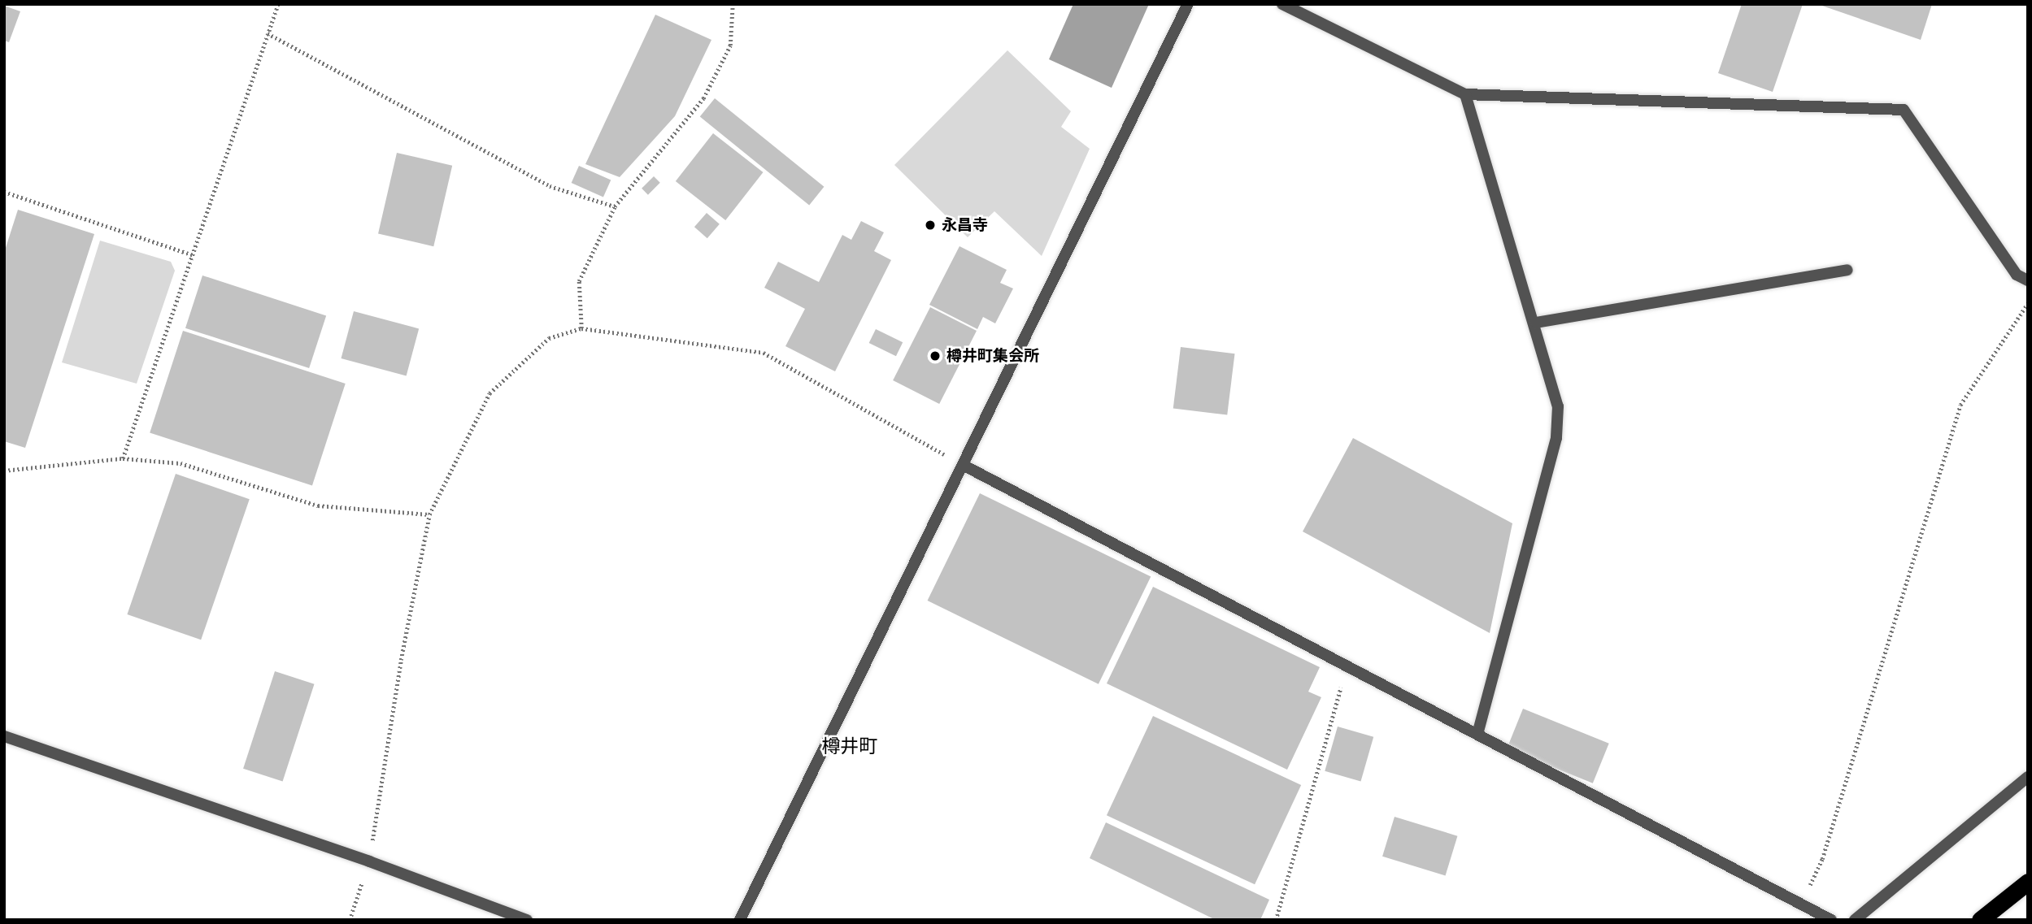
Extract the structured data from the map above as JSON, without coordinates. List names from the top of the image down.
{
  "districts": ["樽井町"],
  "places": ["永昌寺", "樽井町集会所"]
}
